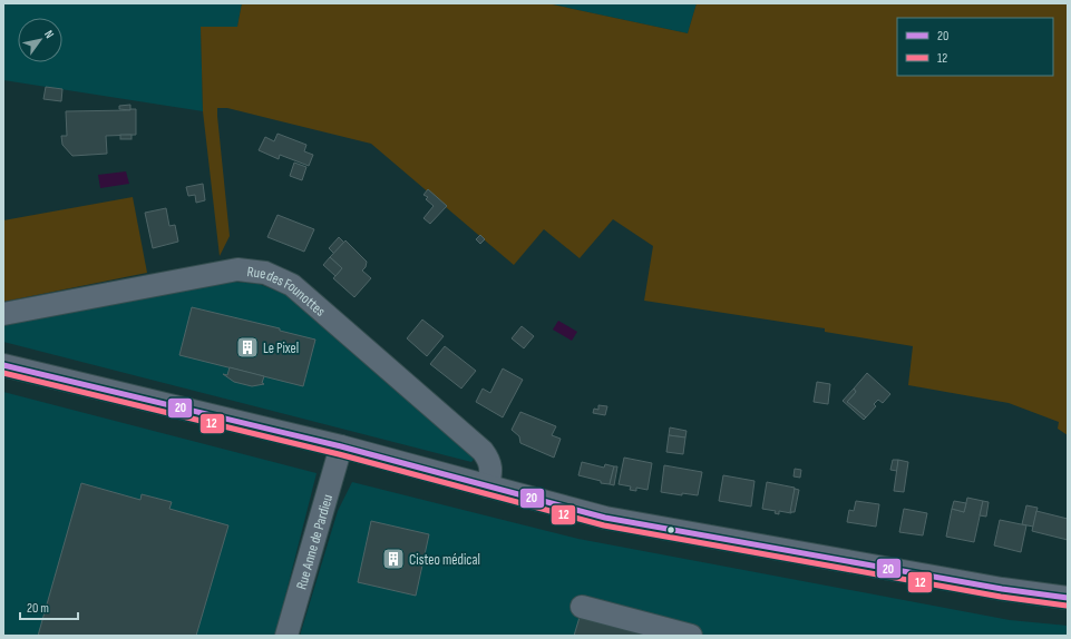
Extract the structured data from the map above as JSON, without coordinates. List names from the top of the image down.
{
  "streets": {
    "street": ["Rue des Founottes", "Rue Anne de Pardieu"]
  },
  "places": {
    "building": ["Le Pixel", "Cisteo médical"]
  },
  "lines": ["transit line 20", "transit line 12"],
  "legend": ["20", "12"],
  "scale_bar": "20 m",
  "north": "top right"
}
